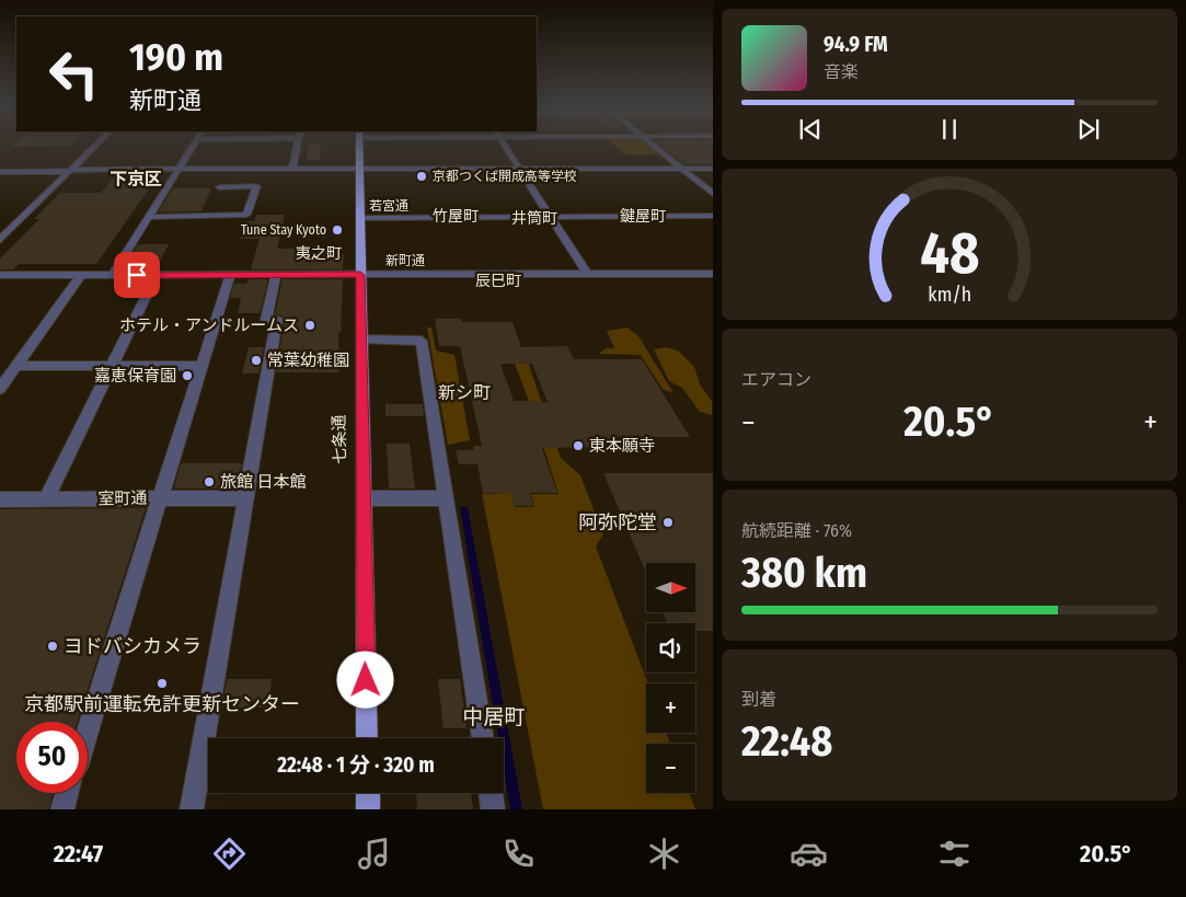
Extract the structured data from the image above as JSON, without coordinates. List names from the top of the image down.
{
  "streets": {
    "main road": ["七条通"],
    "street": ["若宮通", "新町通", "室町通"]
  },
  "crossings": [
    ["若宮通", "七条通"],
    ["新町通", "七条通"]
  ],
  "districts": [
    "下京区",
    "竹屋町",
    "鍵屋町",
    "井筒町",
    "夷之町",
    "辰巳町",
    "新シ町",
    "中居町"
  ],
  "places": [
    "京都つくば開成高等学校",
    "Tune Stay Kyoto",
    "ホテル・アンドルームス",
    "常葉幼稚園",
    "嘉恵保育園",
    "東本願寺",
    "旅館 日本館",
    "阿弥陀堂",
    "ヨドバシカメラ",
    "京都駅前運転免許更新センター"
  ],
  "north": "right",
  "page": {
    "turn": ["190 m", "新町通"],
    "song": ["94.9 FM", "音楽"],
    "tile": [
      "エアコン",
      ["航続距離 · 76%", "380 km"],
      ["到着", "22:48"]
    ],
    "heat": ["−", "20.5°", "+"],
    "map_buttons": ["+", "−"],
    "limit": "50",
    "trip": "22:48 · 1 分 · 320 m",
    "tabs": ["22:47", "20.5°"],
    "gauge": ["48", "km/h"]
  }
}
